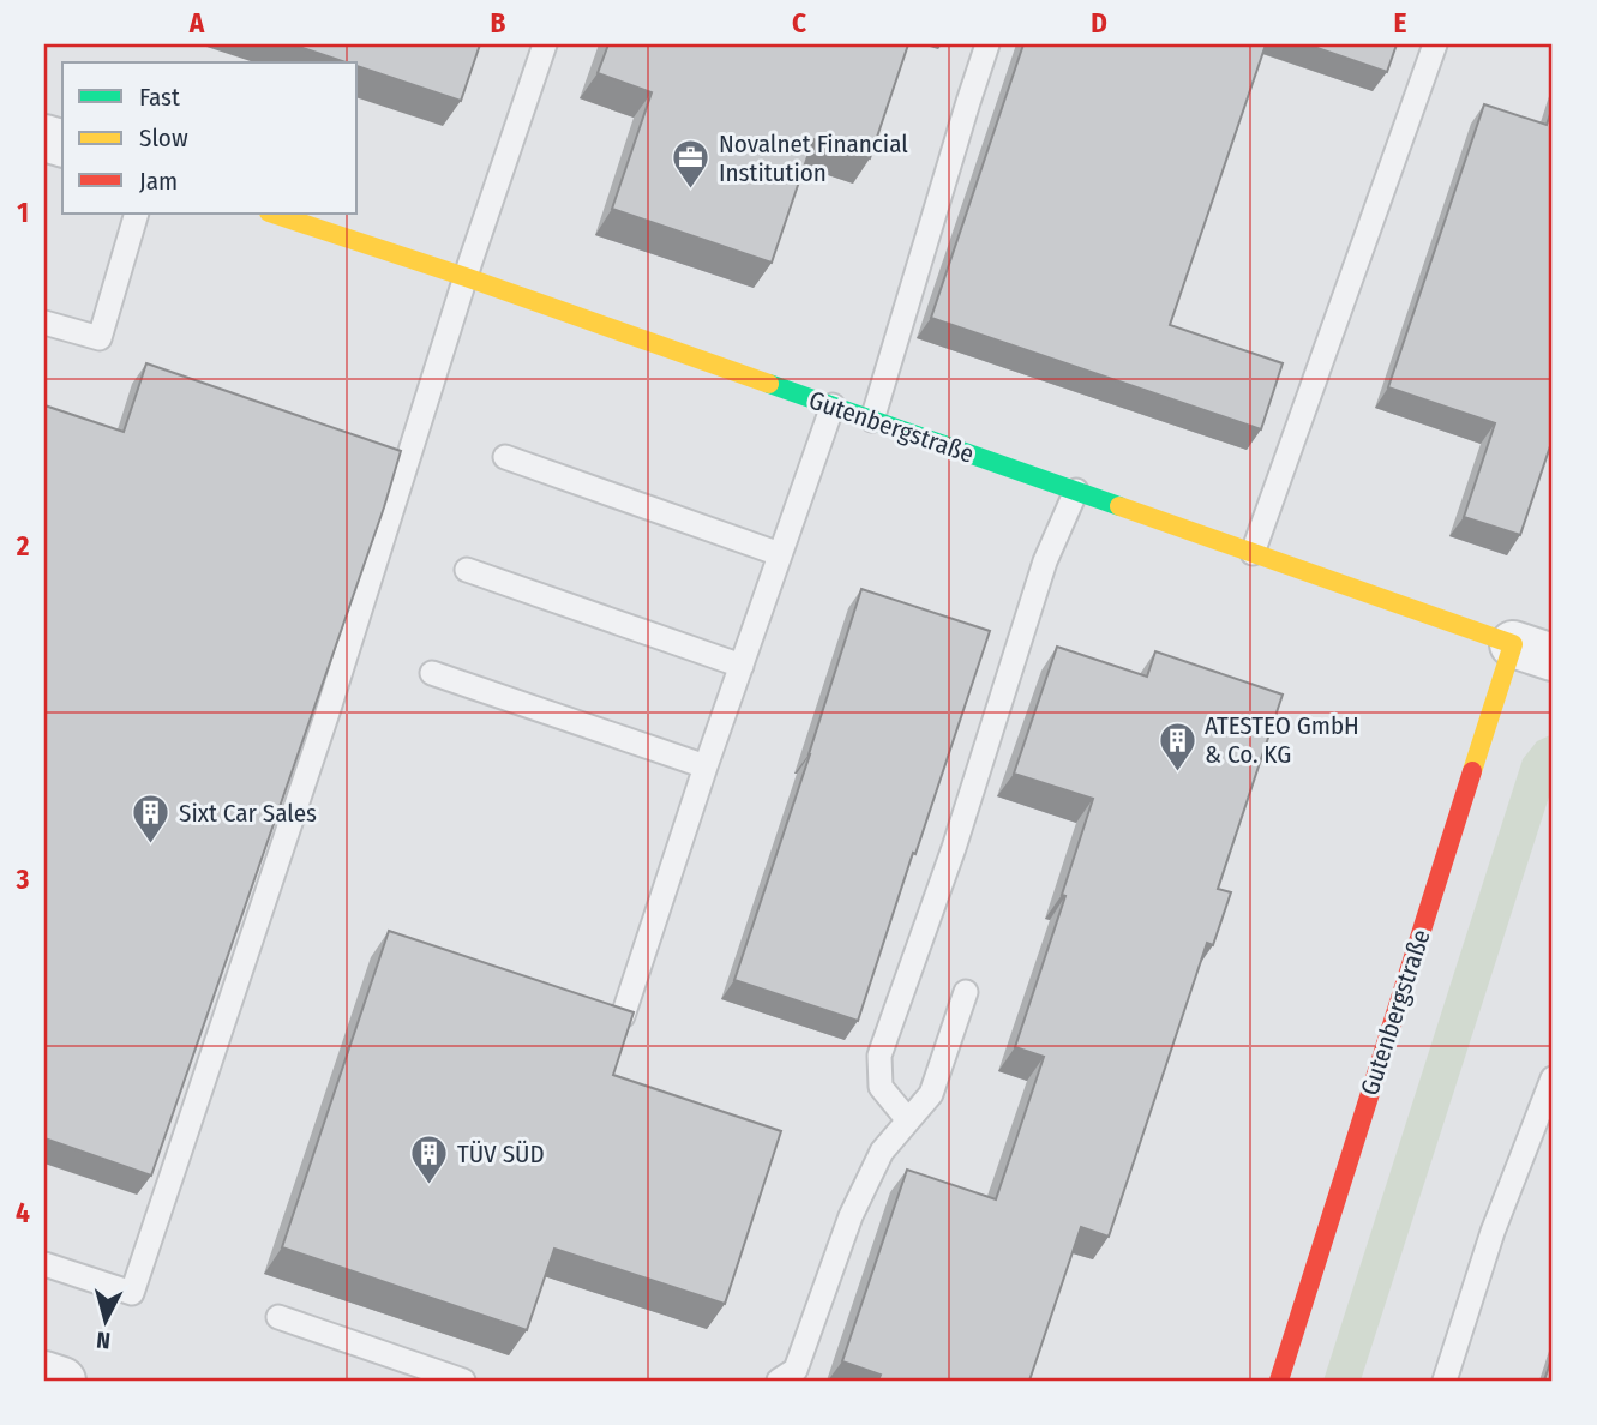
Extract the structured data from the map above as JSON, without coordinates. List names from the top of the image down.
{
  "streets": {
    "street": ["Gutenbergstraße"]
  },
  "places": {
    "office": ["Novalnet Financial Institution"],
    "building": ["ATESTEO GmbH & Co. KG", "Sixt Car Sales", "TÜV SÜD"]
  },
  "legend": ["Fast", "Slow", "Jam"],
  "north": "bottom",
  "grid": {
    "columns": [
      "A",
      "B",
      "C",
      "D",
      "E"
    ],
    "rows": [
      "1",
      "2",
      "3",
      "4"
    ]
  }
}
